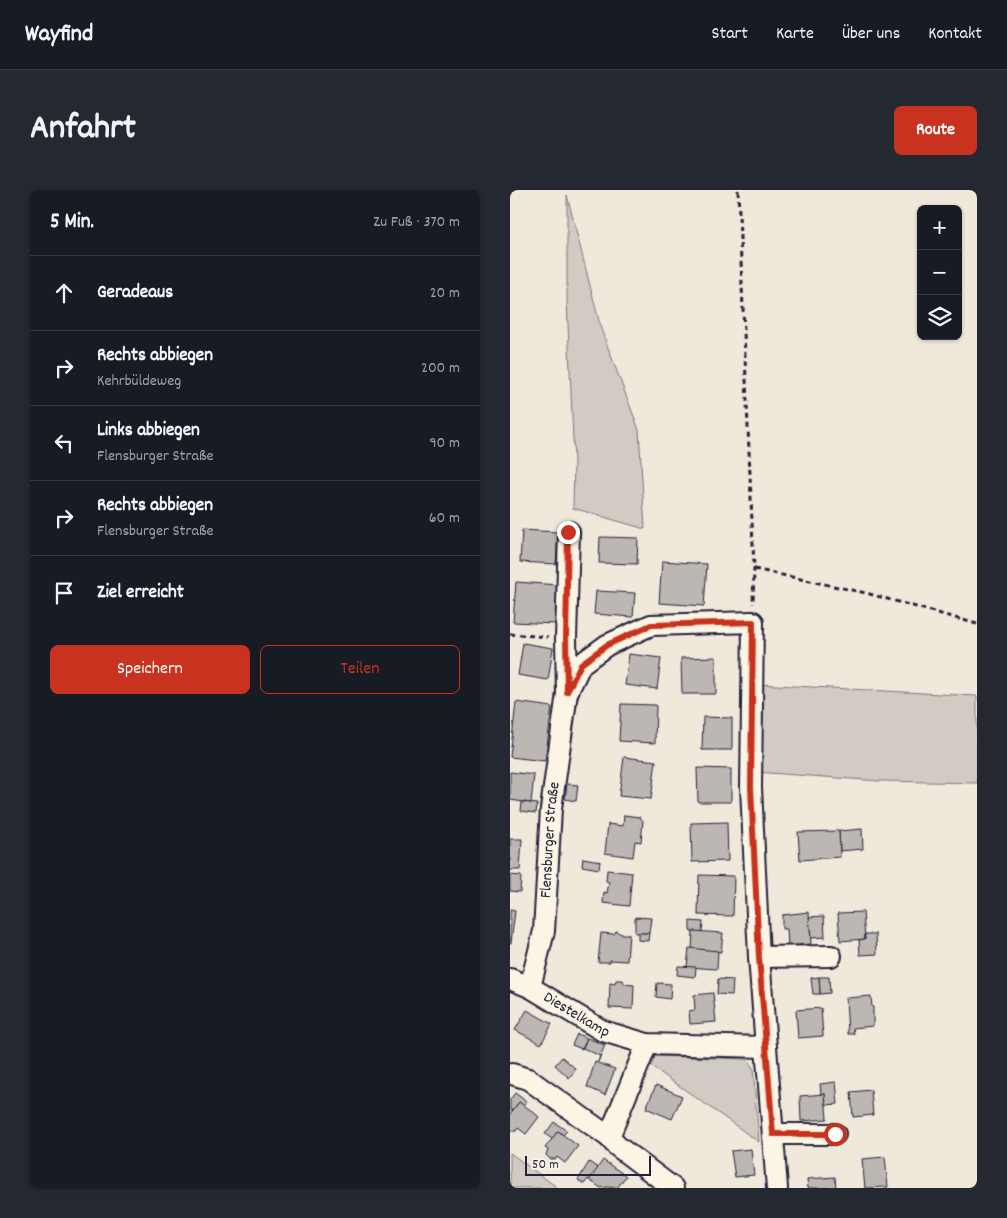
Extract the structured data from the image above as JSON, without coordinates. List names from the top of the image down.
{
  "streets": {
    "street": ["Flensburger Straße", "Diestelkamp"]
  },
  "crossings": [
    ["Flensburger Straße", "Diestelkamp"]
  ],
  "scale_bar": "50 m",
  "page": {
    "header": "Wayfind",
    "nav": [
      "Start",
      "Karte",
      "Über uns",
      "Kontakt"
    ],
    "title": "Anfahrt",
    "buttons": [
      "Route",
      ["Speichern", "Teilen"]
    ],
    "heading": ["5 Min.", "Zu Fuß · 370 m"],
    "map_buttons": ["+", "−"],
    "list": [
      ["Geradeaus", "20 m"],
      ["Rechts abbiegen", "Kehrbüldeweg", "200 m"],
      ["Links abbiegen", "Flensburger Straße", "90 m"],
      ["Rechts abbiegen", "Flensburger Straße", "60 m"],
      "Ziel erreicht"
    ],
    "scale": "50 m"
  }
}
